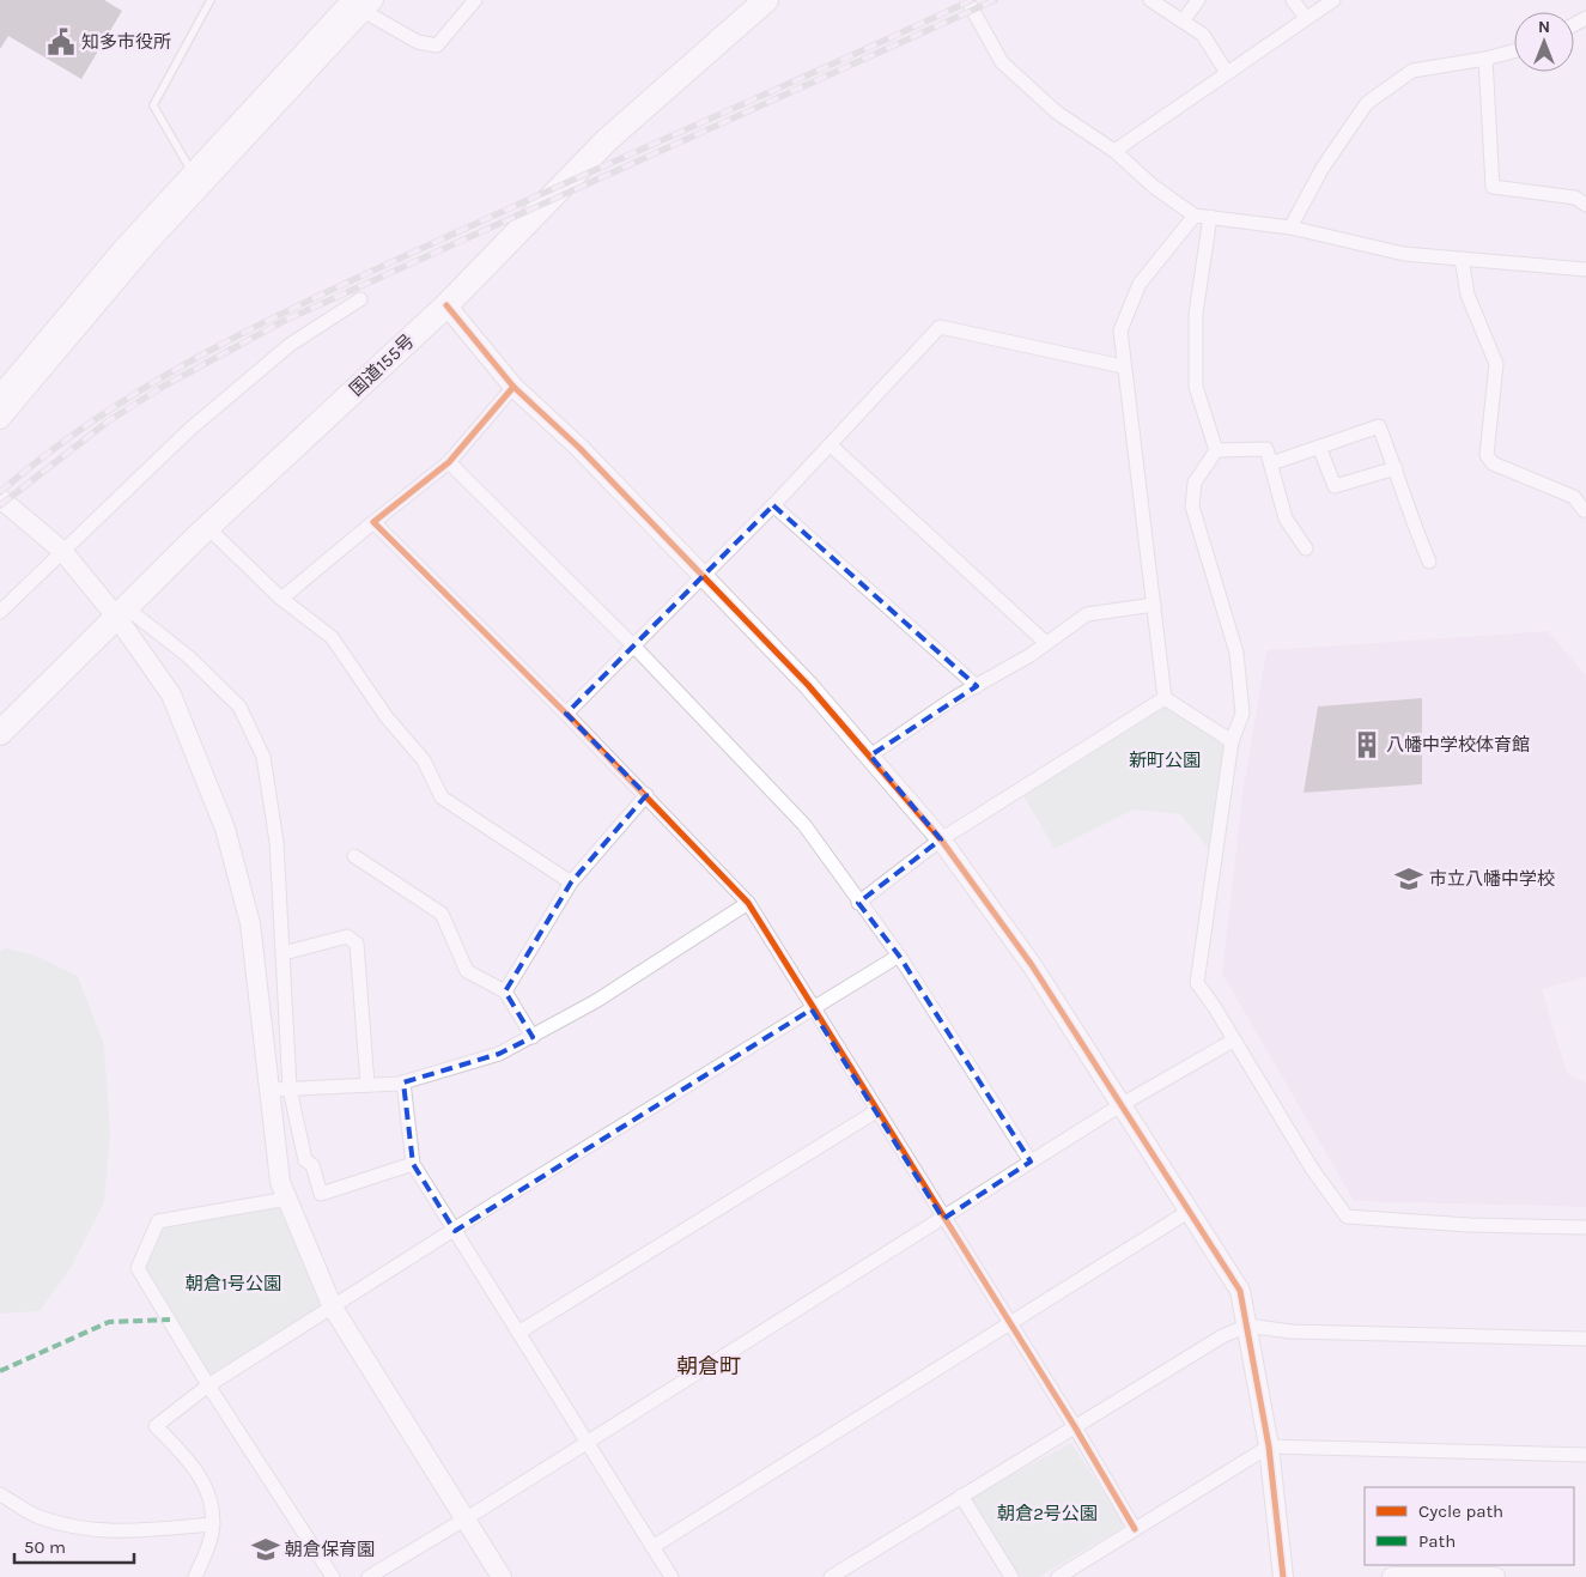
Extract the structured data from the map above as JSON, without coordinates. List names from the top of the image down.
{
  "streets": {
    "highway": ["国道155号"]
  },
  "districts": ["朝倉町"],
  "parks": ["新町公園", "朝倉1号公園", "朝倉2号公園"],
  "places": {
    "public building": ["知多市役所"],
    "building": ["八幡中学校体育館"],
    "school or university": ["市立八幡中学校", "朝倉保育園"]
  },
  "legend": ["Cycle path", "Path"],
  "scale_bar": "50 m",
  "north": "top"
}
